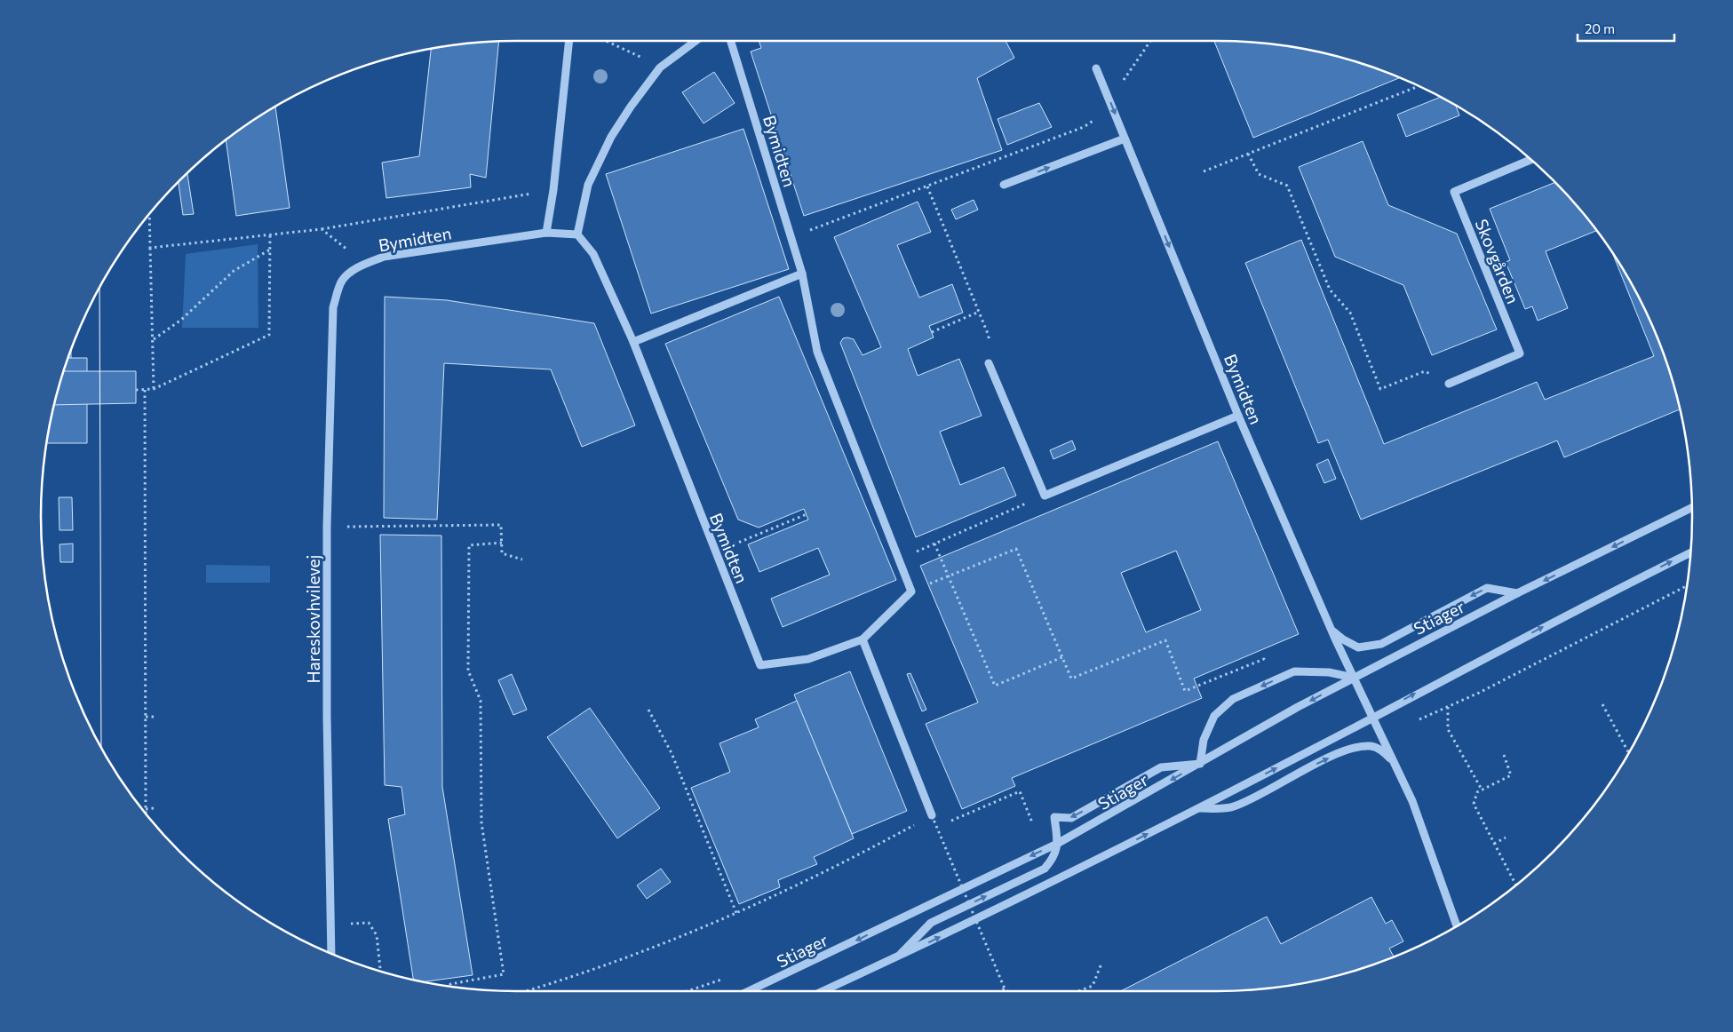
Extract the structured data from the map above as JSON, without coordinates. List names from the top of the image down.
{
  "streets": {
    "street": [
      "Bymidten",
      "Skovgården",
      "Stiager",
      "Hareskovhvilevej"
    ]
  },
  "crossings": [
    ["Bymidten", "Stiager"],
    ["Bymidten", "Hareskovhvilevej"]
  ],
  "scale_bar": "20 m"
}
